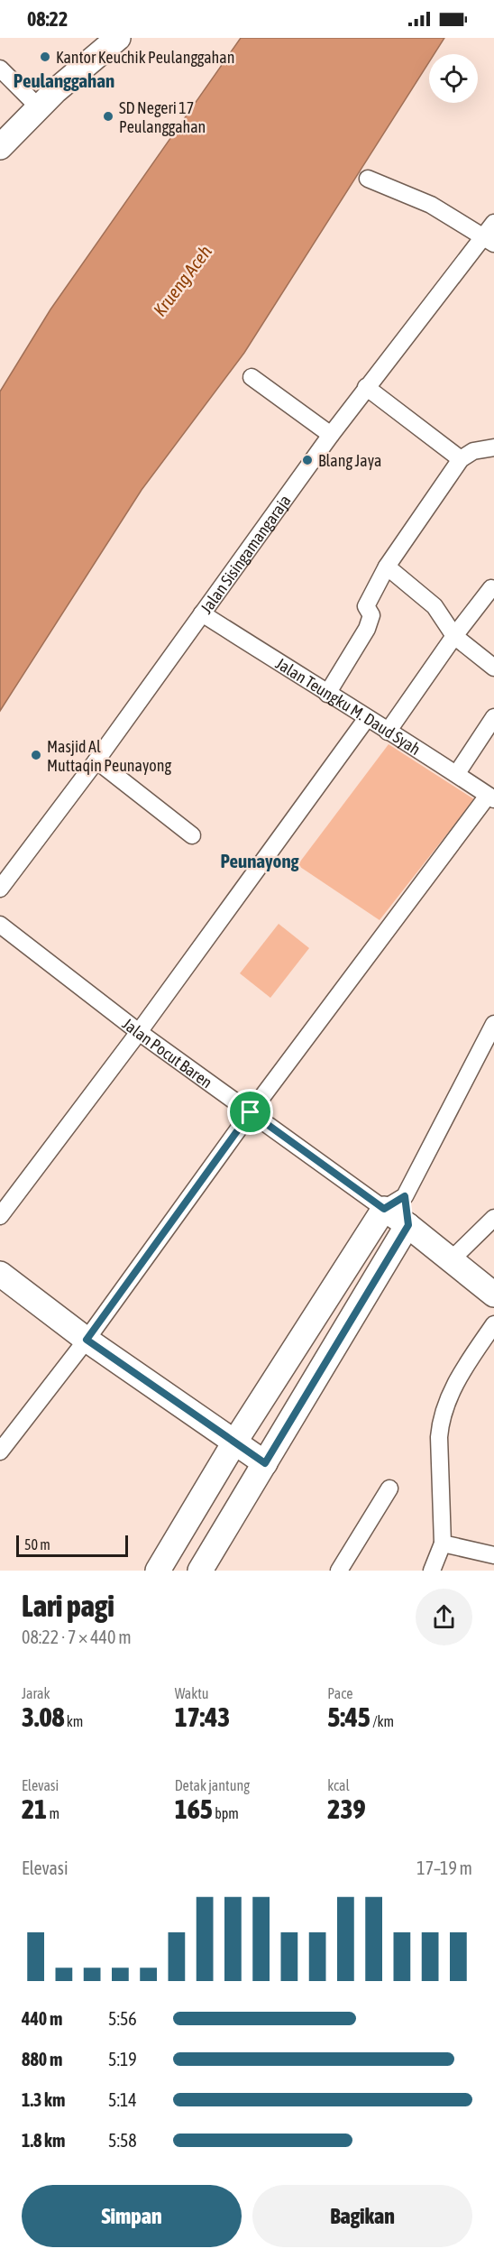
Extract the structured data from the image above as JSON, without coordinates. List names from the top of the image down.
{
  "streets": {
    "main road": ["Jalan Pocut Baren"],
    "street": ["Jalan Sisingamangaraja", "Jalan Teungku M. Daud Syah"]
  },
  "crossings": [
    ["Jalan Sisingamangaraja", "Jalan Teungku M. Daud Syah"]
  ],
  "districts": ["Peulanggahan", "Peunayong"],
  "water": ["Krueng Aceh"],
  "places": [
    "Kantor Keuchik Peulanggahan",
    "SD Negeri 17 Peulanggahan",
    "Blang Jaya",
    "Masjid Al Muttaqin Peunayong"
  ],
  "scale_bar": "50 m",
  "page": {
    "status": "08:22",
    "scale": "50 m",
    "heading": ["Lari pagi", "08:22 · 7 × 440 m"],
    "stats": [
      ["Jarak", "3.08 km"],
      ["Waktu", "17:43"],
      ["Pace", "5:45 /km"],
      ["Elevasi", "21 m"],
      ["Detak jantung", "165 bpm"],
      ["kcal", "239"]
    ],
    "chart": ["Elevasi", "17–19 m"],
    "list": [
      {
        "name": "440 m",
        "note": "5:56"
      },
      {
        "name": "880 m",
        "note": "5:19"
      },
      {
        "name": "1.3 km",
        "note": "5:14"
      },
      {
        "name": "1.8 km",
        "note": "5:58"
      }
    ],
    "buttons": ["Simpan", "Bagikan"]
  }
}
